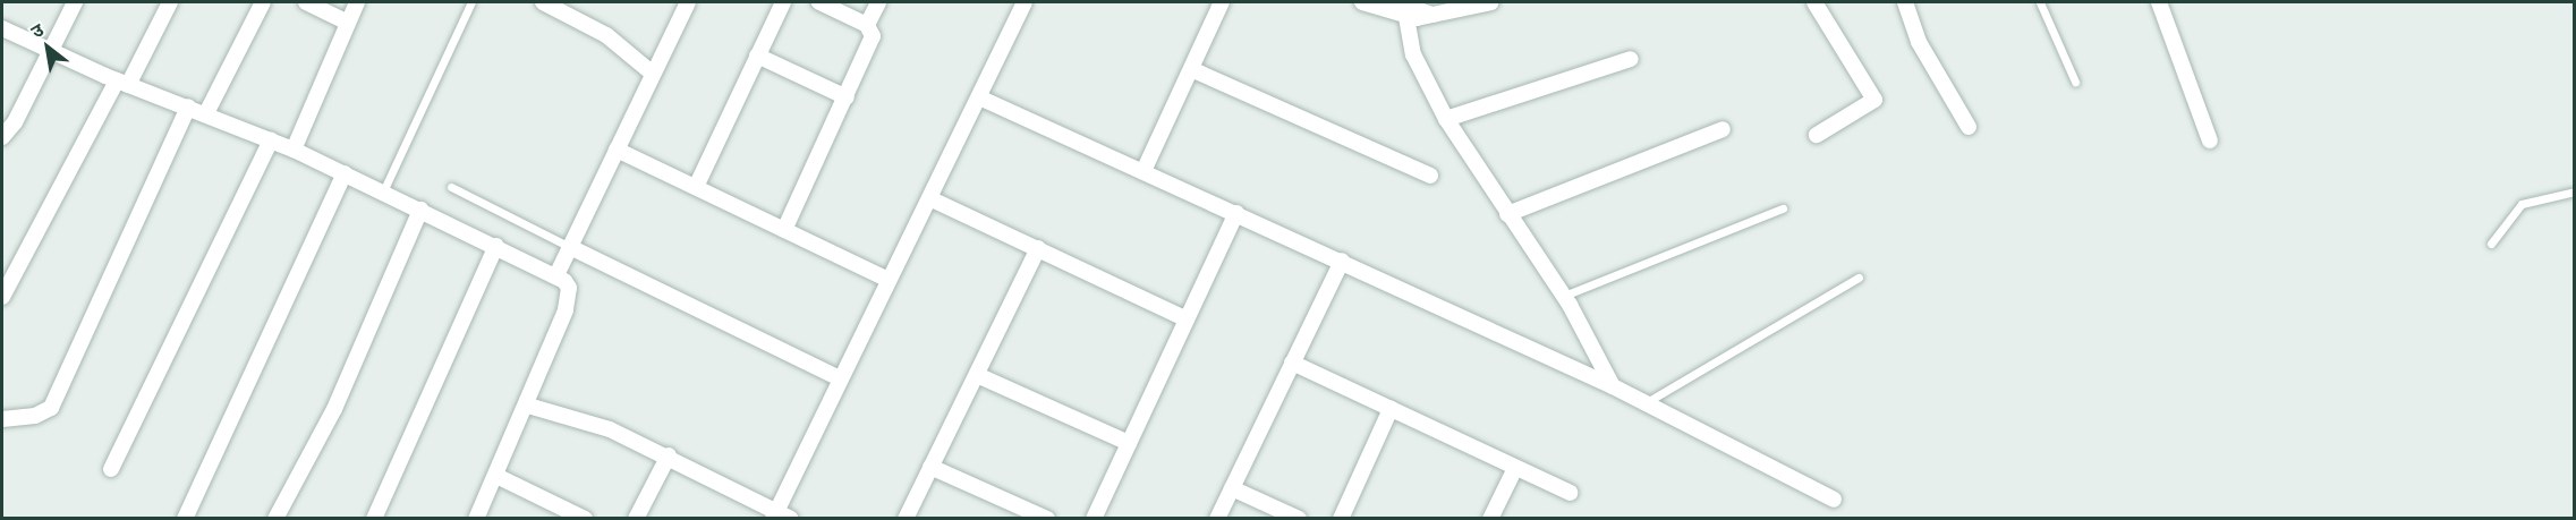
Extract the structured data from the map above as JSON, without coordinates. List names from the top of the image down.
{
  "north": "top left"
}
